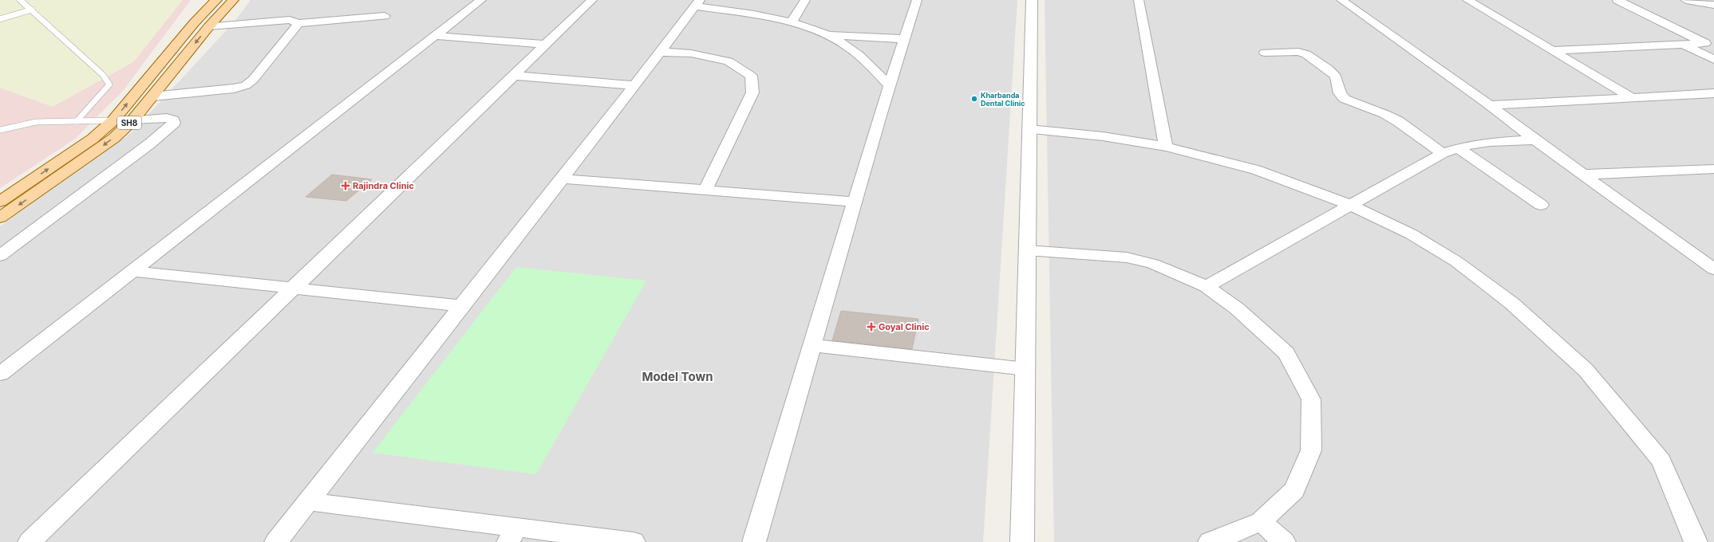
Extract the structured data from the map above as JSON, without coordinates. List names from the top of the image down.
{
  "streets": {
    "main road": ["SH8"]
  },
  "districts": ["Model Town"],
  "places": {
    "other": ["Kharbanda Dental Clinic"],
    "health": ["Rajindra Clinic", "Goyal Clinic"]
  }
}
